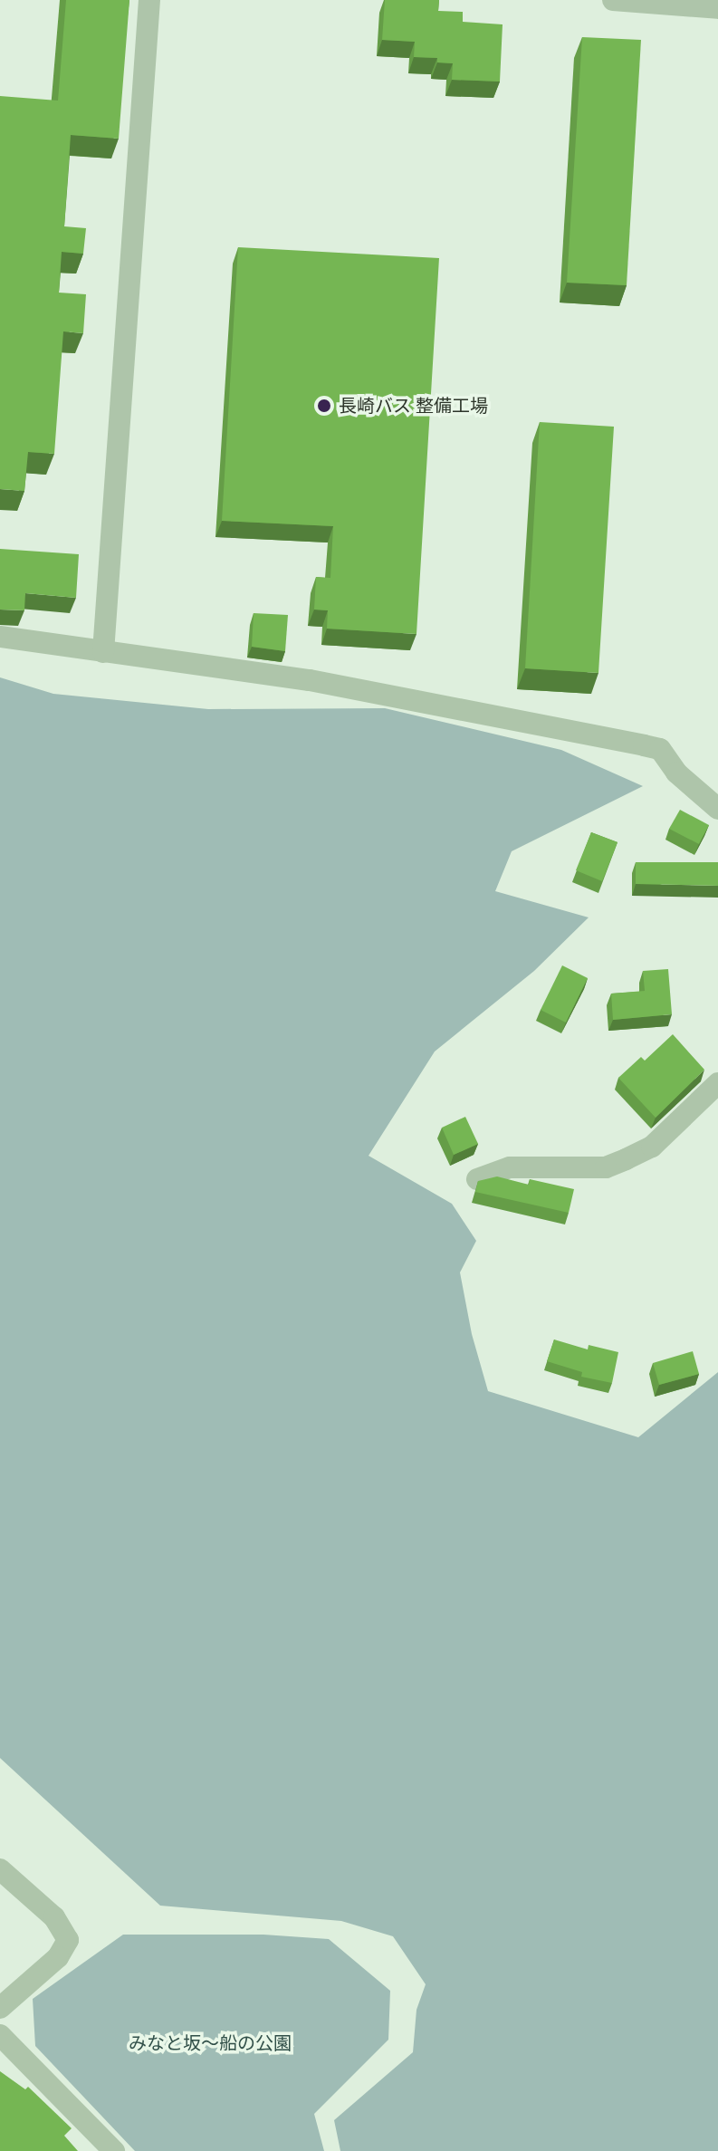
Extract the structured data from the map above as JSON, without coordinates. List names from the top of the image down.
{
  "parks": ["みなと坂〜船の公園"],
  "places": ["長崎バス 整備工場"]
}
